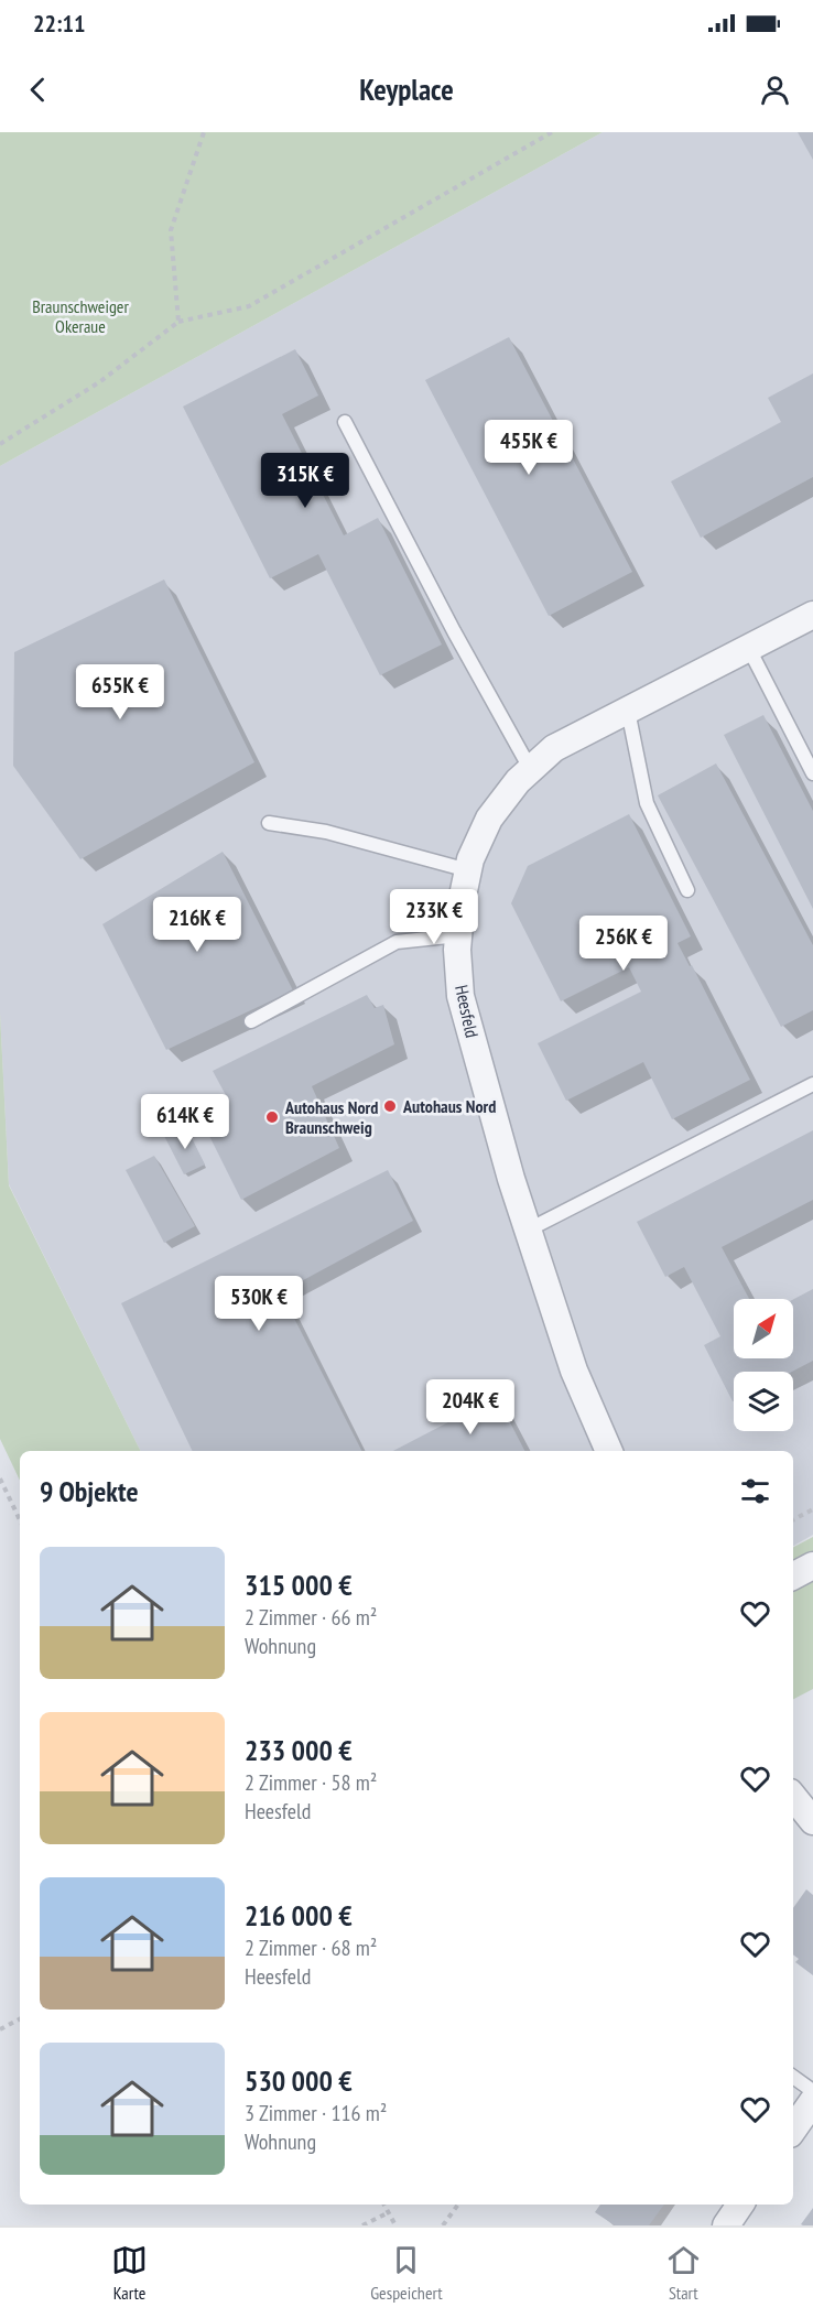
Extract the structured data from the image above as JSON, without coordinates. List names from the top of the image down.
{
  "streets": {
    "street": ["Heesfeld"]
  },
  "parks": ["Braunschweiger Okeraue"],
  "places": ["Autohaus Nord", "Autohaus Nord Braunschweig"],
  "north": "top right",
  "page": {
    "status": "22:11",
    "header": "Keyplace",
    "price": [
      "455K €",
      "315K €",
      "655K €",
      "233K €",
      "216K €",
      "256K €",
      "614K €",
      "530K €",
      "204K €"
    ],
    "heading": "9 Objekte",
    "list": [
      {
        "name": "315 000 €",
        "note": "2 Zimmer · 66 m² · Wohnung"
      },
      {
        "name": "233 000 €",
        "note": "2 Zimmer · 58 m² · Heesfeld"
      },
      {
        "name": "216 000 €",
        "note": "2 Zimmer · 68 m² · Heesfeld"
      },
      {
        "name": "530 000 €",
        "note": "3 Zimmer · 116 m² · Wohnung"
      }
    ],
    "tabs": ["Karte", "Gespeichert", "Start"]
  }
}
